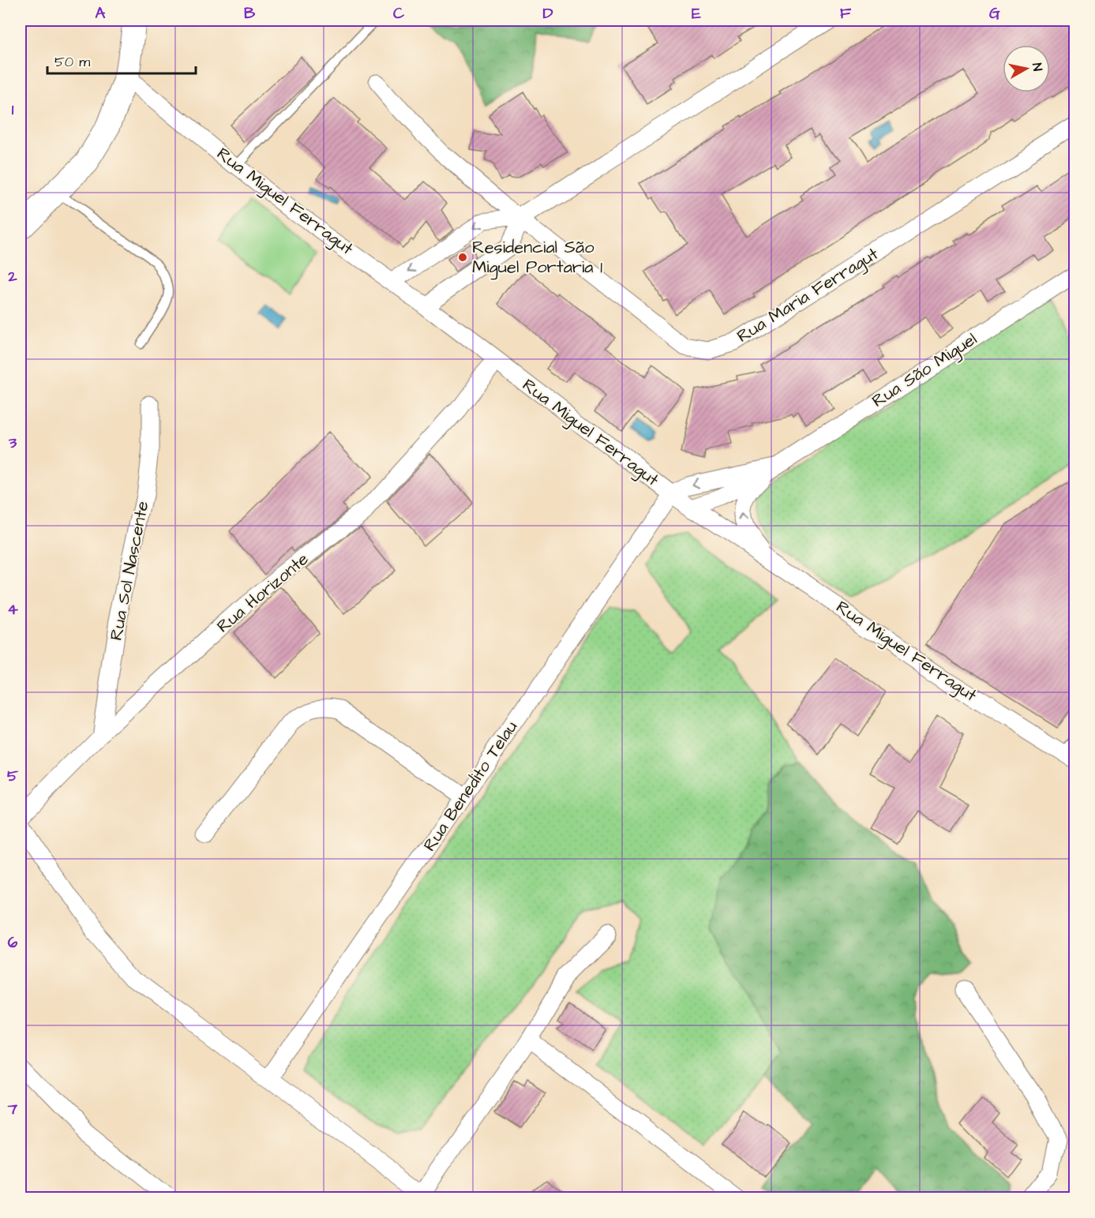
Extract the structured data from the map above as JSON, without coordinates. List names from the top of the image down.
{
  "streets": {
    "street": [
      "Rua Miguel Ferragut",
      "Rua Maria Ferragut",
      "Rua São Miguel",
      "Rua Sol Nascente",
      "Rua Horizonte",
      "Rua Benedito Telau"
    ]
  },
  "crossings": [
    ["Rua Miguel Ferragut", "Rua São Miguel"],
    ["Rua Miguel Ferragut", "Rua Horizonte"],
    ["Rua Miguel Ferragut", "Rua Benedito Telau"],
    ["Rua São Miguel", "Rua Benedito Telau"],
    ["Rua Sol Nascente", "Rua Horizonte"]
  ],
  "places": ["Residencial São Miguel Portaria 1"],
  "scale_bar": "50 m",
  "north": "right",
  "grid": {
    "columns": [
      "A",
      "B",
      "C",
      "D",
      "E",
      "F",
      "G"
    ],
    "rows": [
      "1",
      "2",
      "3",
      "4",
      "5",
      "6",
      "7"
    ]
  }
}
